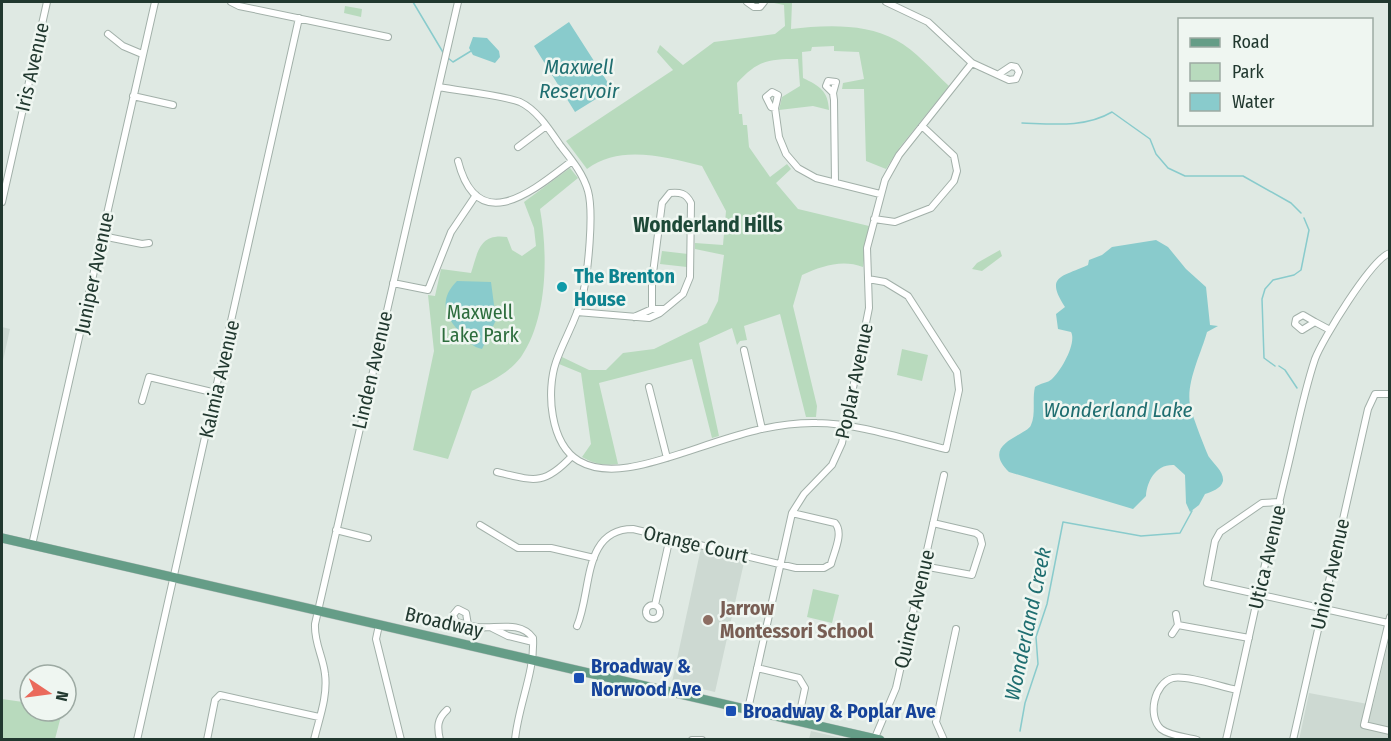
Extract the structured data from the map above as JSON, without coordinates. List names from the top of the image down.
{
  "streets": {
    "main road": ["Broadway"],
    "street": [
      "Iris Avenue",
      "Juniper Avenue",
      "Linden Avenue",
      "Kalmia Avenue",
      "Poplar Avenue",
      "Orange Court",
      "Utica Avenue",
      "Union Avenue",
      "Quince Avenue"
    ]
  },
  "crossings": [
    ["Juniper Avenue", "Broadway"],
    ["Linden Avenue", "Broadway"],
    ["Kalmia Avenue", "Broadway"],
    ["Poplar Avenue", "Orange Court"],
    ["Poplar Avenue", "Broadway"],
    ["Quince Avenue", "Broadway"]
  ],
  "districts": ["Wonderland Hills"],
  "water": ["Maxwell Reservoir", "Wonderland Lake", "Wonderland Creek"],
  "parks": ["Maxwell Lake Park"],
  "places": {
    "other": ["The Brenton House", "Jarrow Montessori School"],
    "transit": ["Broadway & Norwood Ave", "Broadway & Poplar Ave"]
  },
  "legend": ["Road", "Park", "Water"],
  "north": "right"
}
